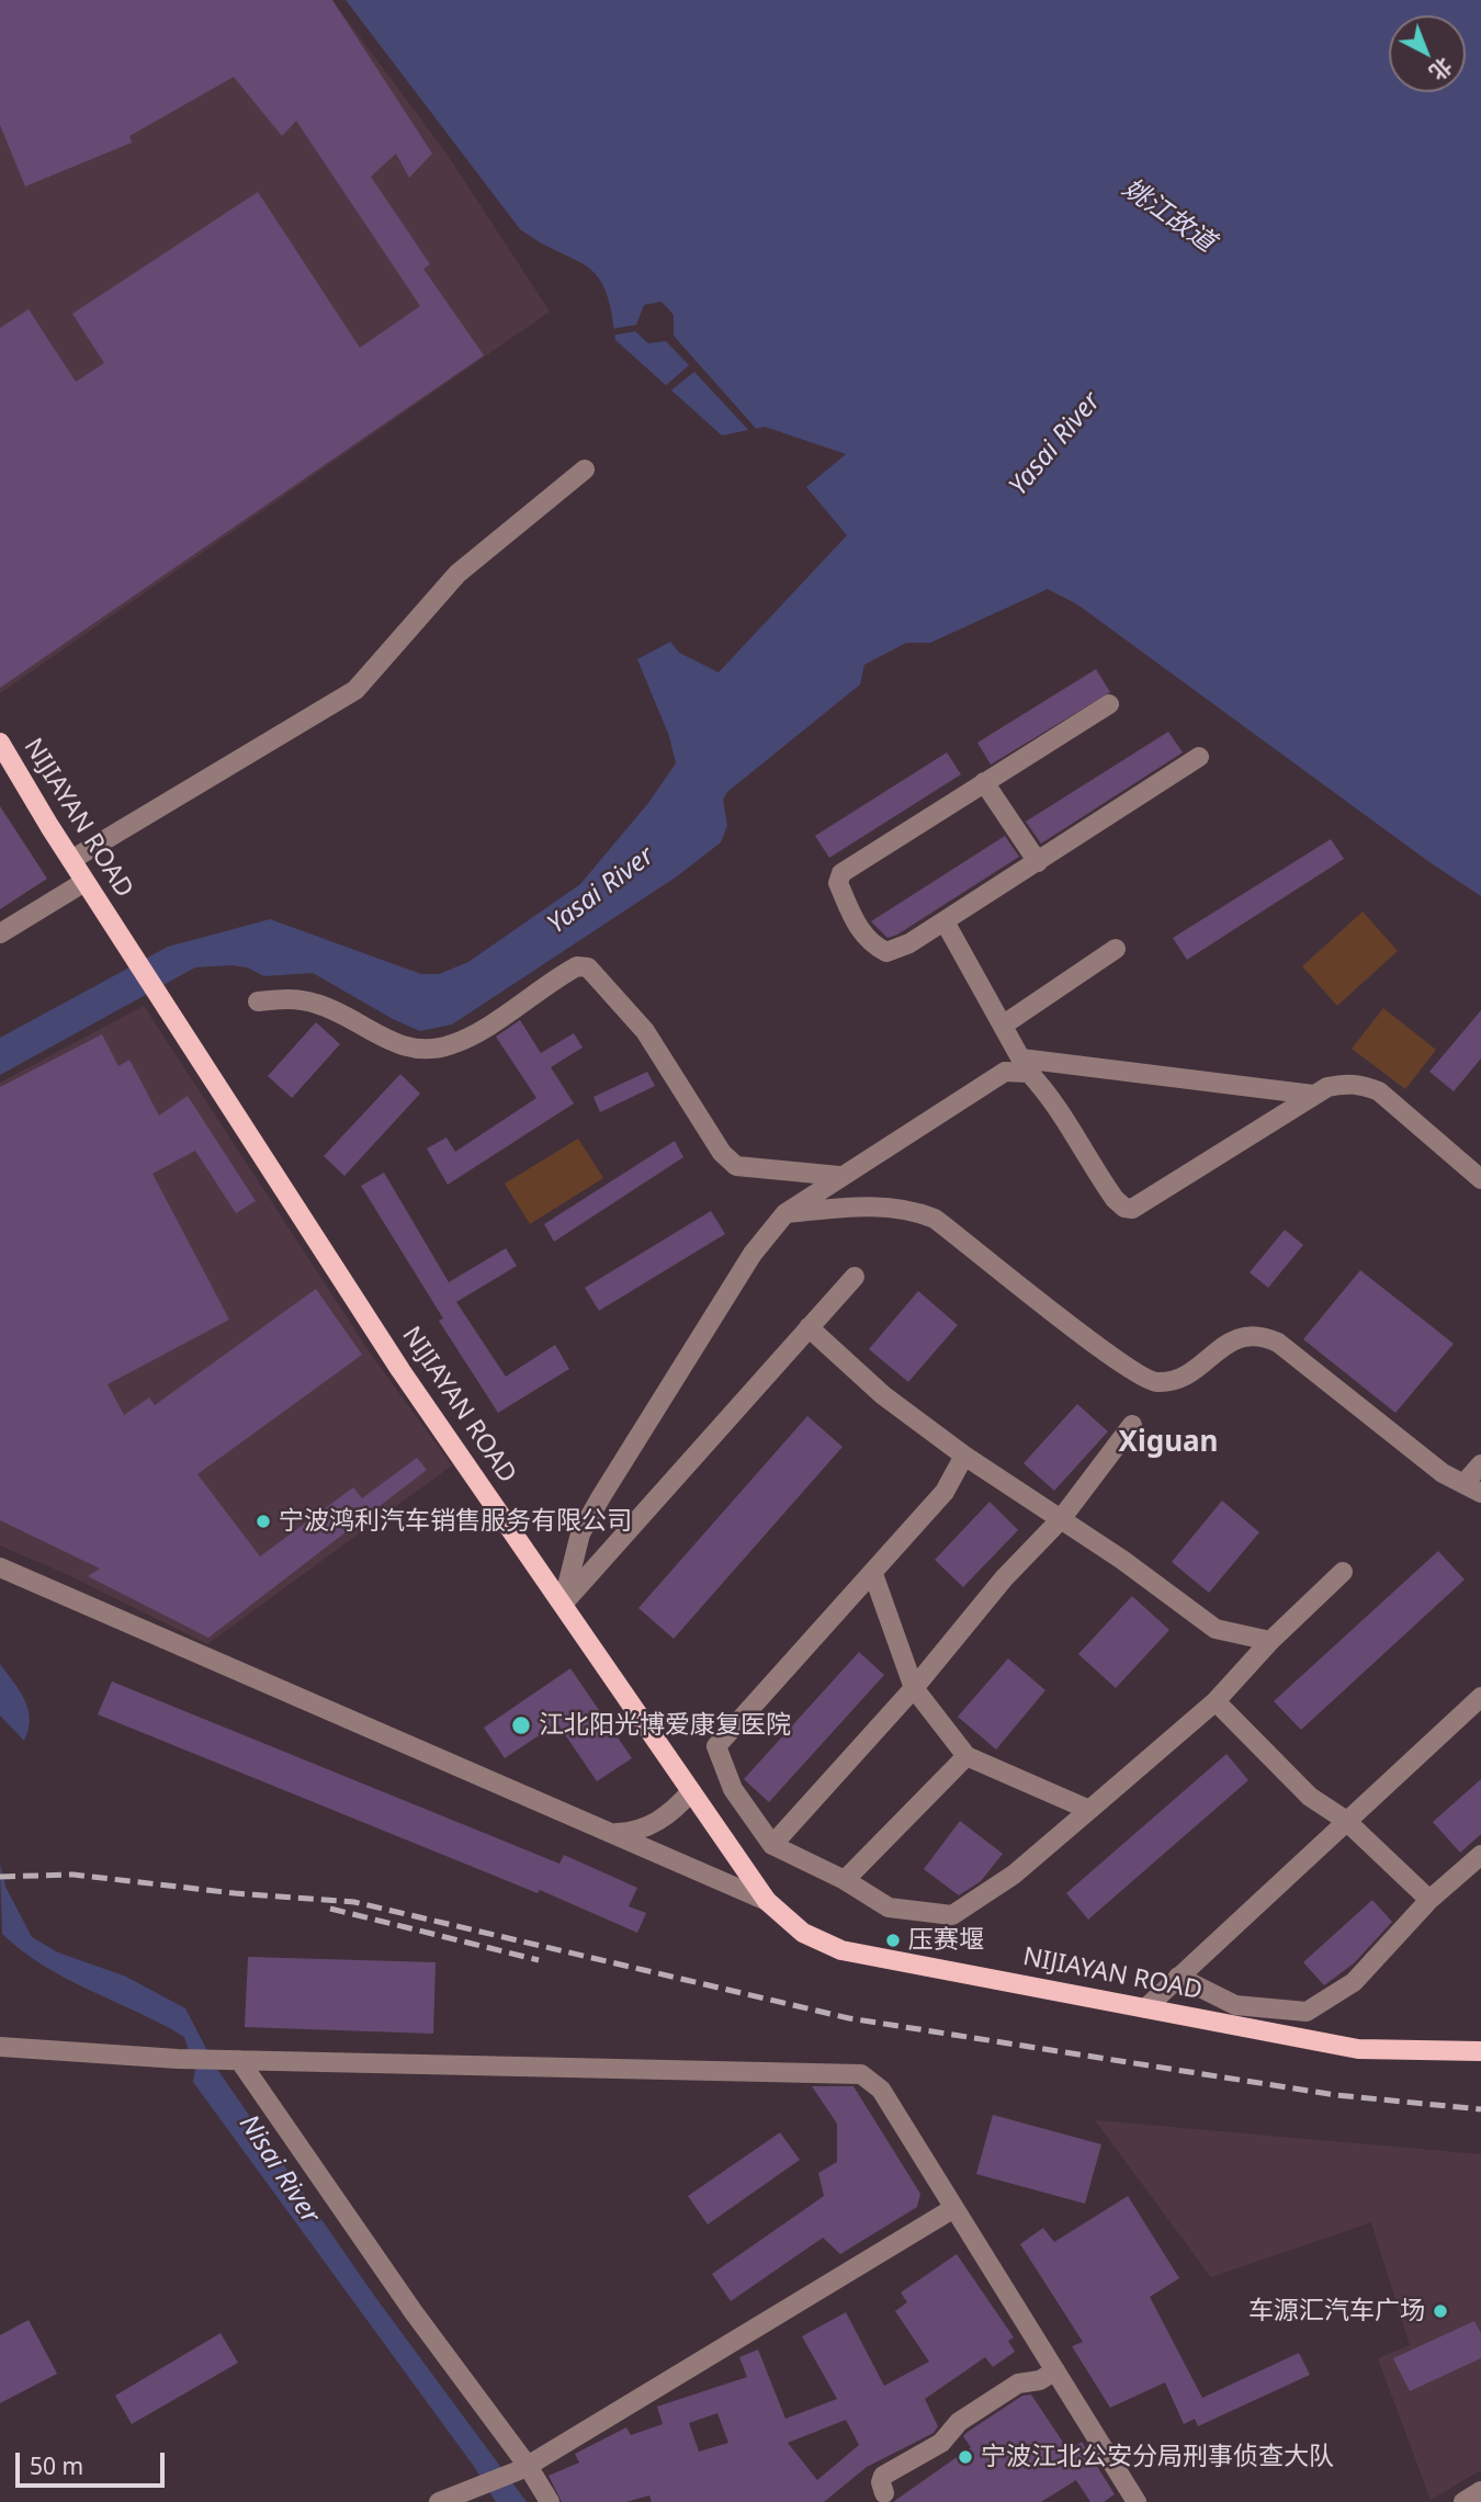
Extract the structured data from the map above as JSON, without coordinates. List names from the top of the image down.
{
  "streets": {
    "main road": ["NIJIAYAN ROAD"]
  },
  "districts": ["Xiguan"],
  "water": ["姚江故道", "Yasai River", "Nisai River"],
  "places": [
    "宁波鸿利汽车销售服务有限公司",
    "江北阳光博爱康复医院",
    "压赛堰",
    "车源汇汽车广场",
    "宁波江北公安分局刑事侦查大队"
  ],
  "scale_bar": "50 m",
  "north": "bottom right"
}
